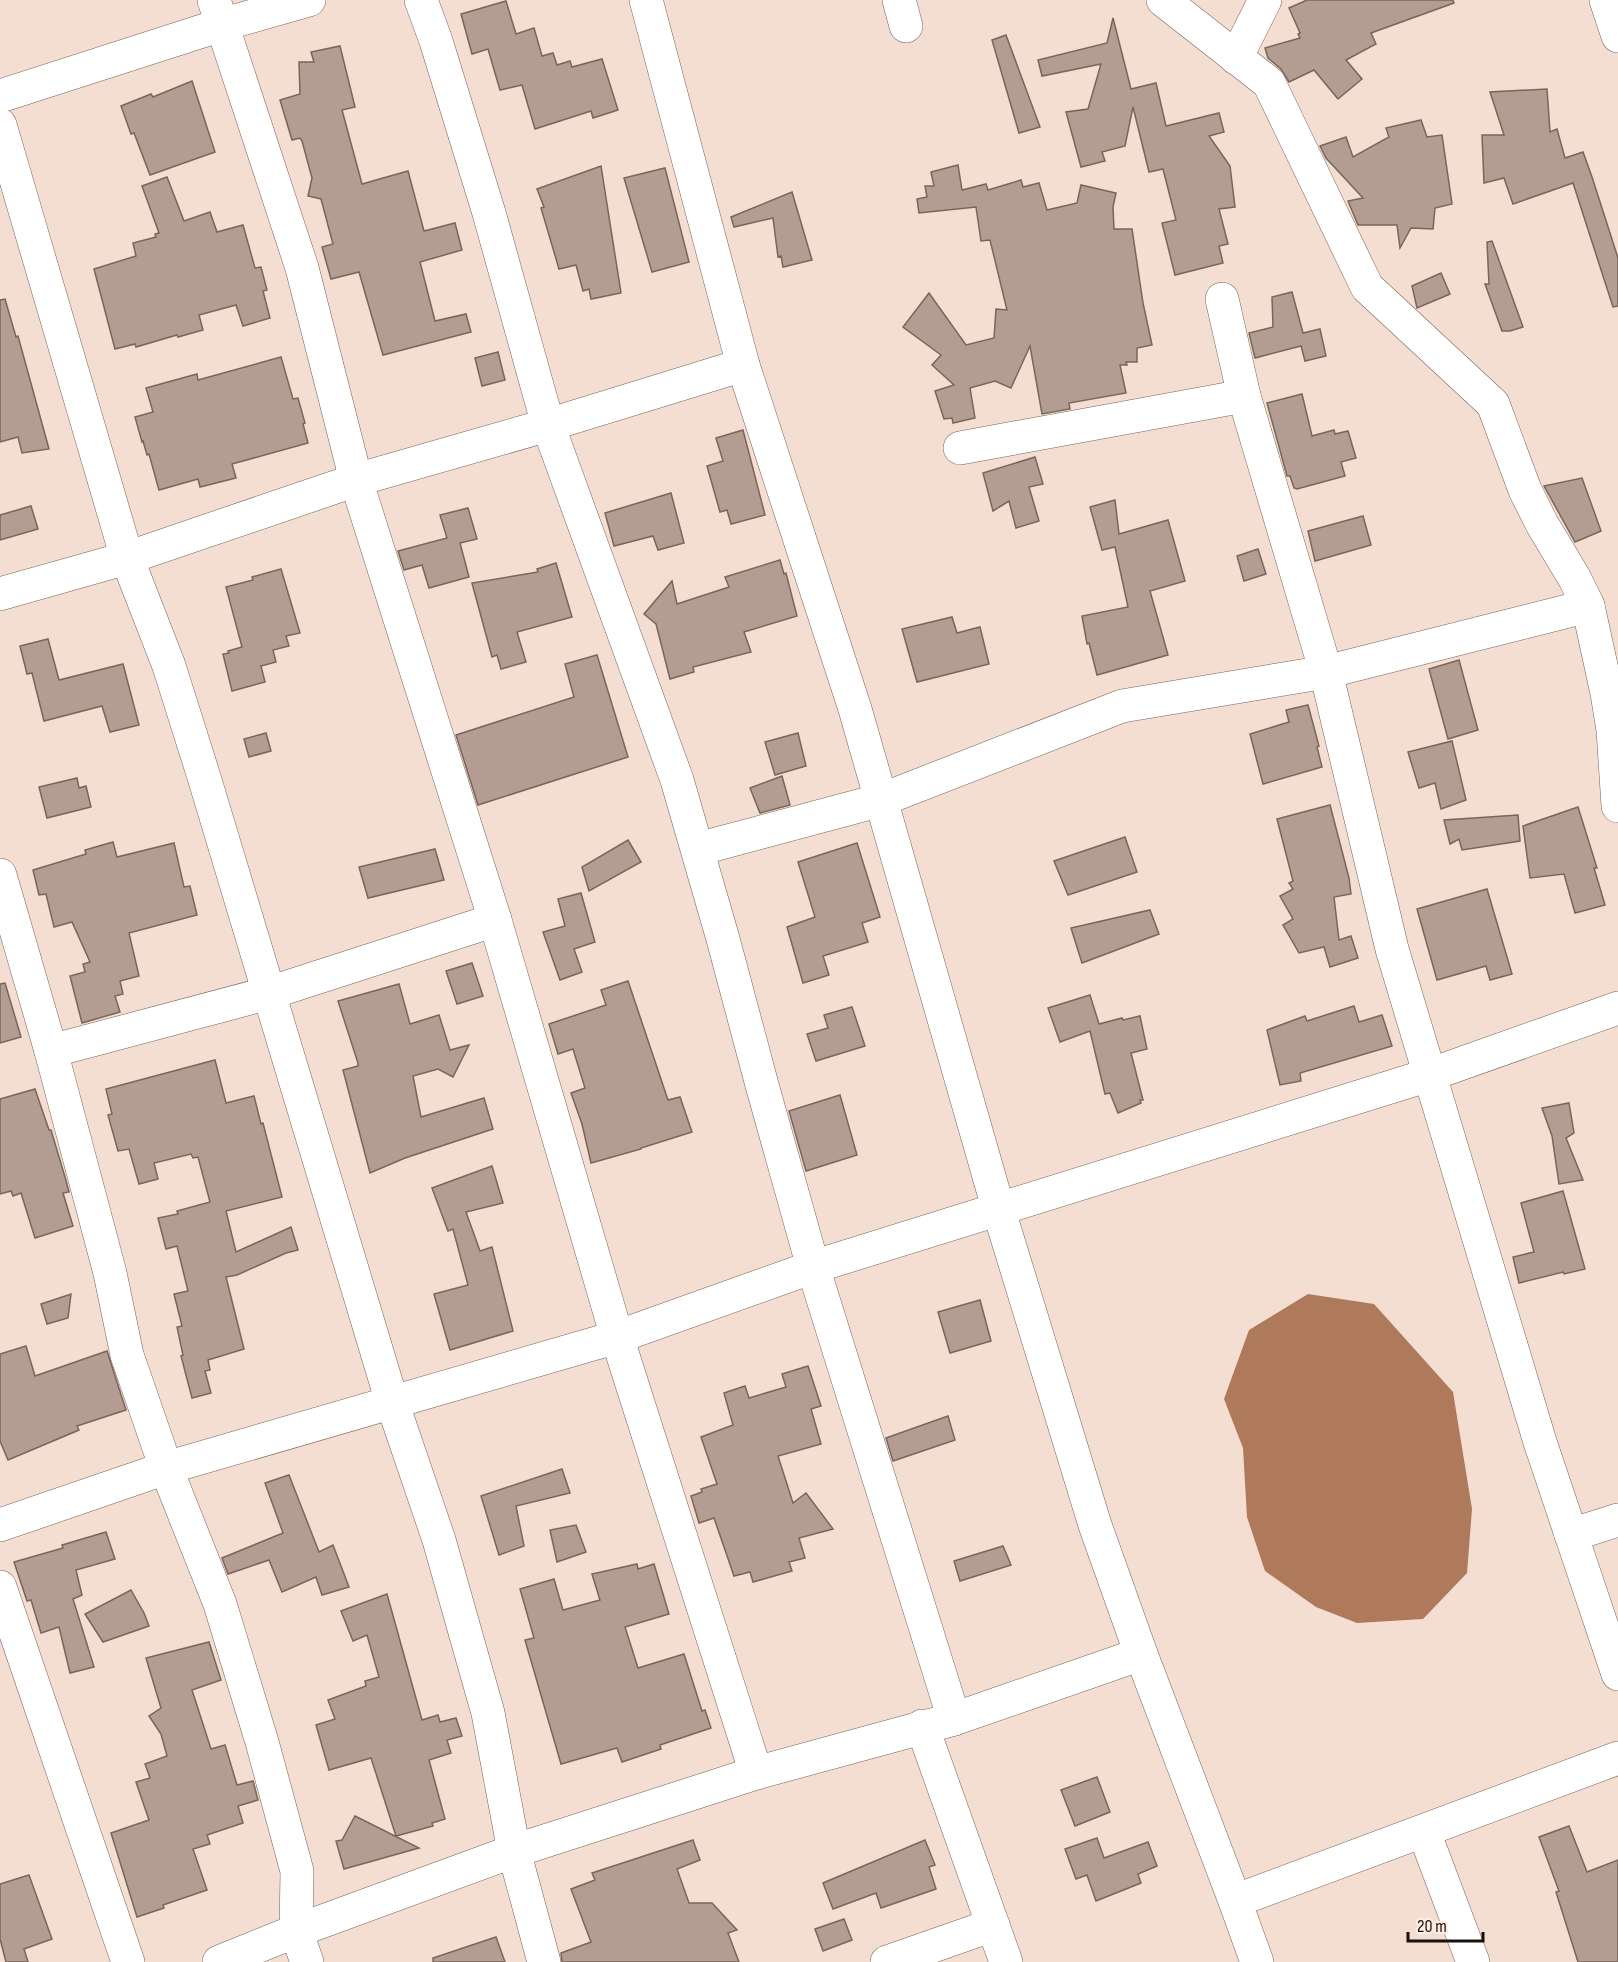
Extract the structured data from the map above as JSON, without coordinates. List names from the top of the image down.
{
  "scale_bar": "20 m"
}
